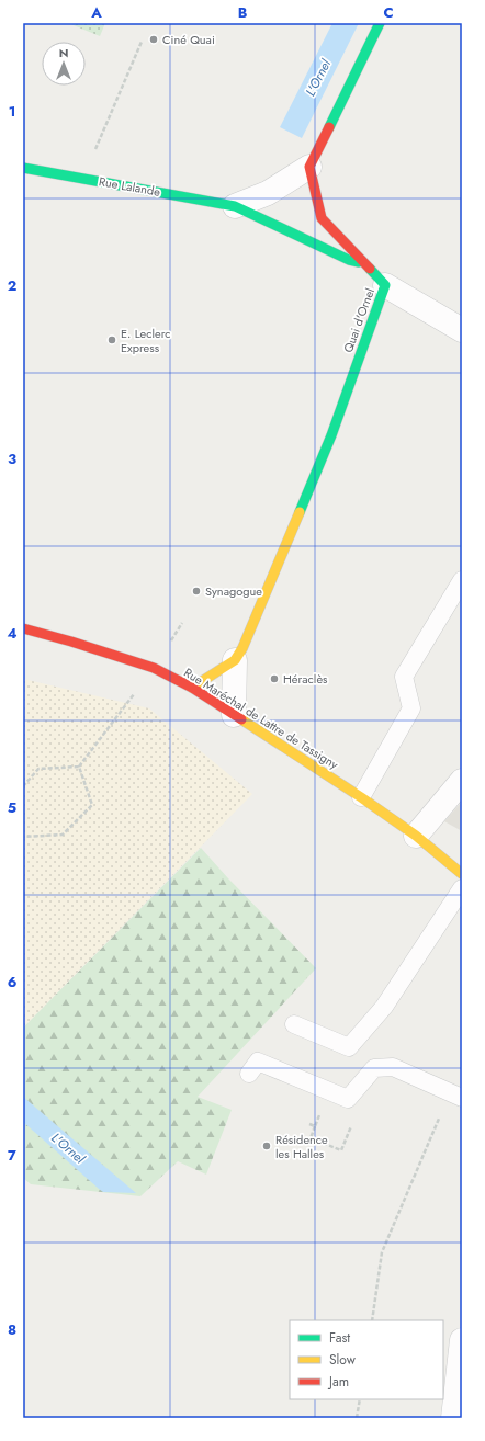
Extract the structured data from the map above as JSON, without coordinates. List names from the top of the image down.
{
  "streets": {
    "street": ["Rue Lalande", "Quai d'Ornel", "Rue Maréchal de Lattre de Tassigny"]
  },
  "crossings": [
    ["Rue Lalande", "Quai d'Ornel"],
    ["Quai d'Ornel", "Rue Maréchal de Lattre de Tassigny"]
  ],
  "water": ["L'Ornel"],
  "places": [
    "Ciné Quai",
    "E. Leclerc Express",
    "Synagogue",
    "Héraclès",
    "Résidence les Halles"
  ],
  "legend": ["Fast", "Slow", "Jam"],
  "north": "top",
  "grid": {
    "columns": ["A", "B", "C"],
    "rows": [
      "1",
      "2",
      "3",
      "4",
      "5",
      "6",
      "7",
      "8"
    ]
  }
}
